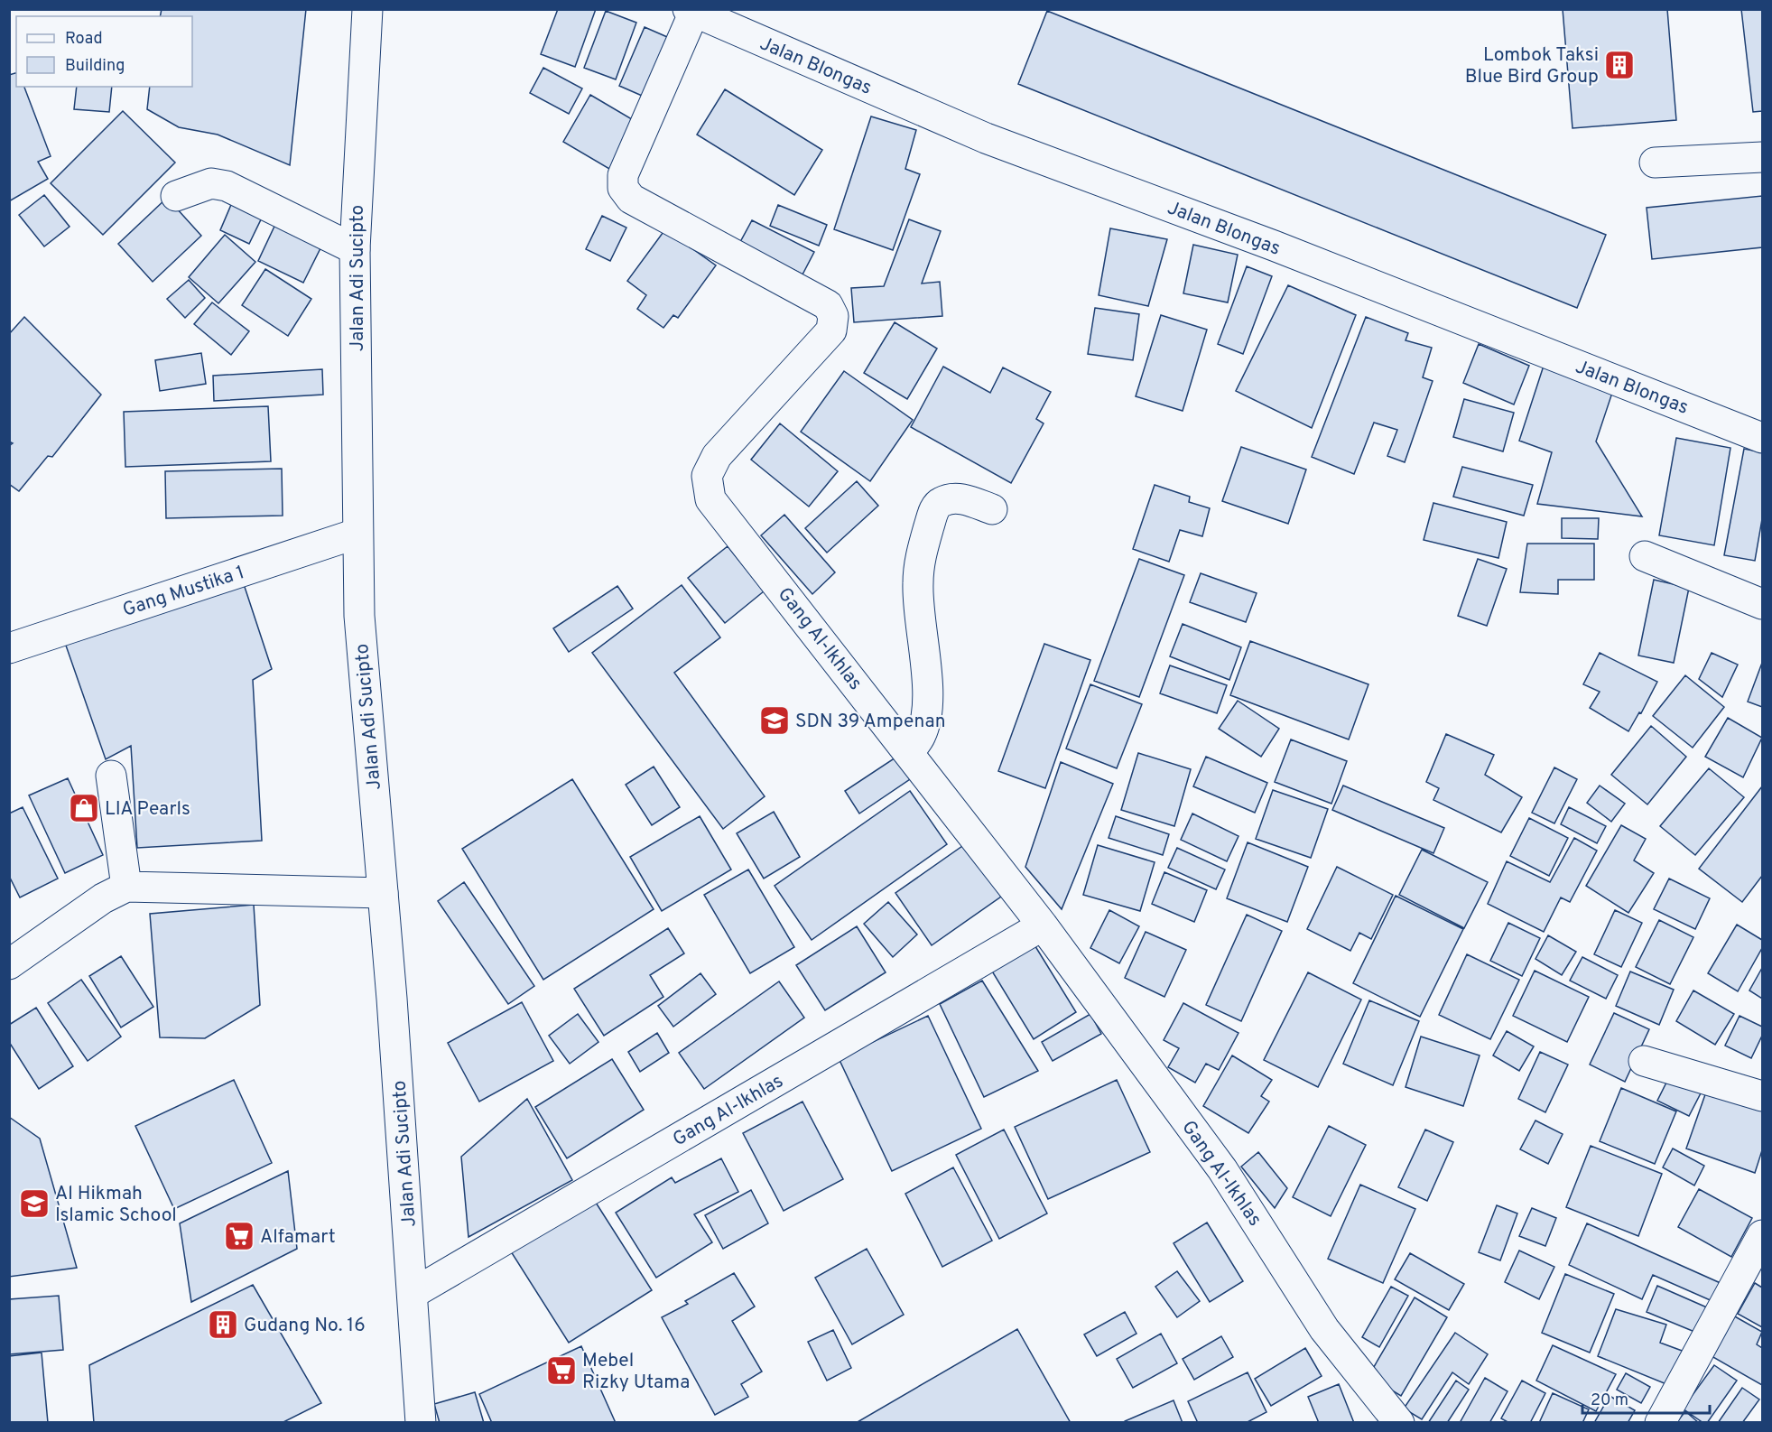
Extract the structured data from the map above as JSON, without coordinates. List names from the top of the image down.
{
  "streets": {
    "main road": [
      "Jalan Blongas",
      "Jalan Adi Sucipto",
      "Gang Mustika 1",
      "Gang Al-Ikhlas"
    ]
  },
  "crossings": [
    ["Jalan Blongas", "Gang Al-Ikhlas"],
    ["Jalan Adi Sucipto", "Gang Mustika 1"],
    ["Jalan Adi Sucipto", "Gang Al-Ikhlas"]
  ],
  "places": {
    "building": ["Lombok Taksi Blue Bird Group", "Gudang No. 16"],
    "school or university": ["SDN 39 Ampenan", "Al Hikmah Islamic School"],
    "shop": ["LIA Pearls"],
    "supermarket": ["Alfamart", "Mebel Rizky Utama"]
  },
  "legend": ["Road", "Building"],
  "scale_bar": "20 m"
}
